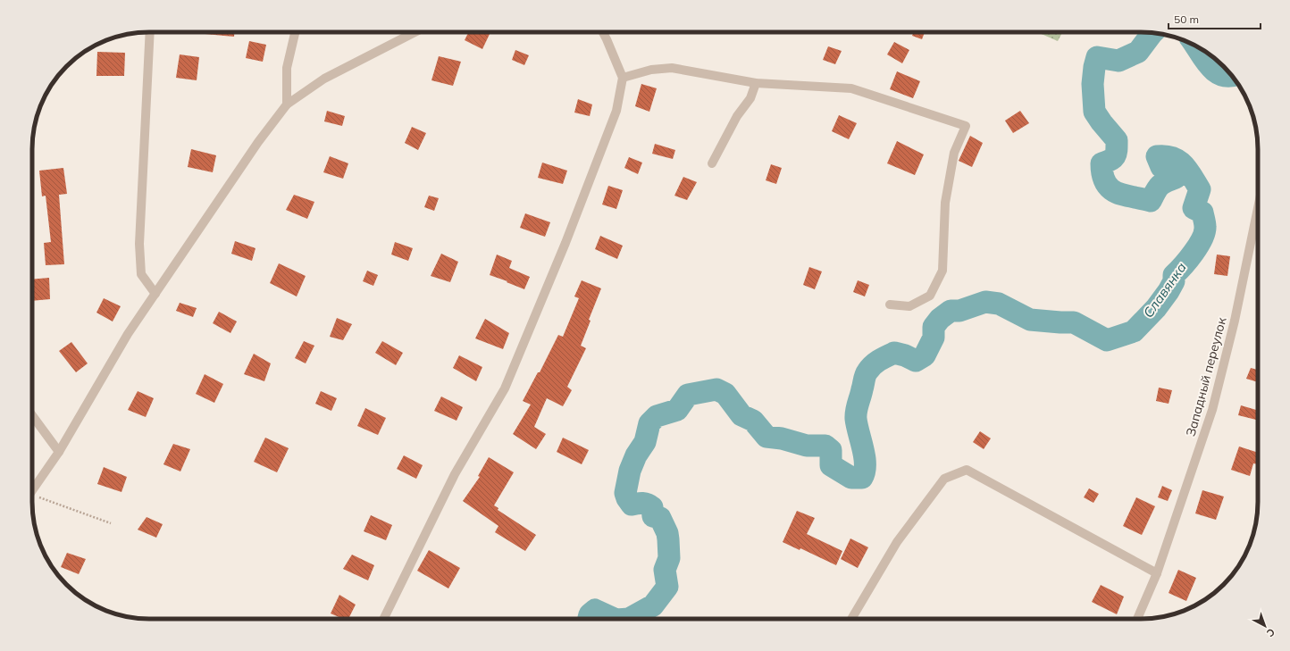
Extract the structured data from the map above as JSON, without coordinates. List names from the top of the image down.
{
  "streets": {
    "street": ["Западный переулок"]
  },
  "water": ["Славянка"],
  "scale_bar": "50 m",
  "north": "bottom right"
}
